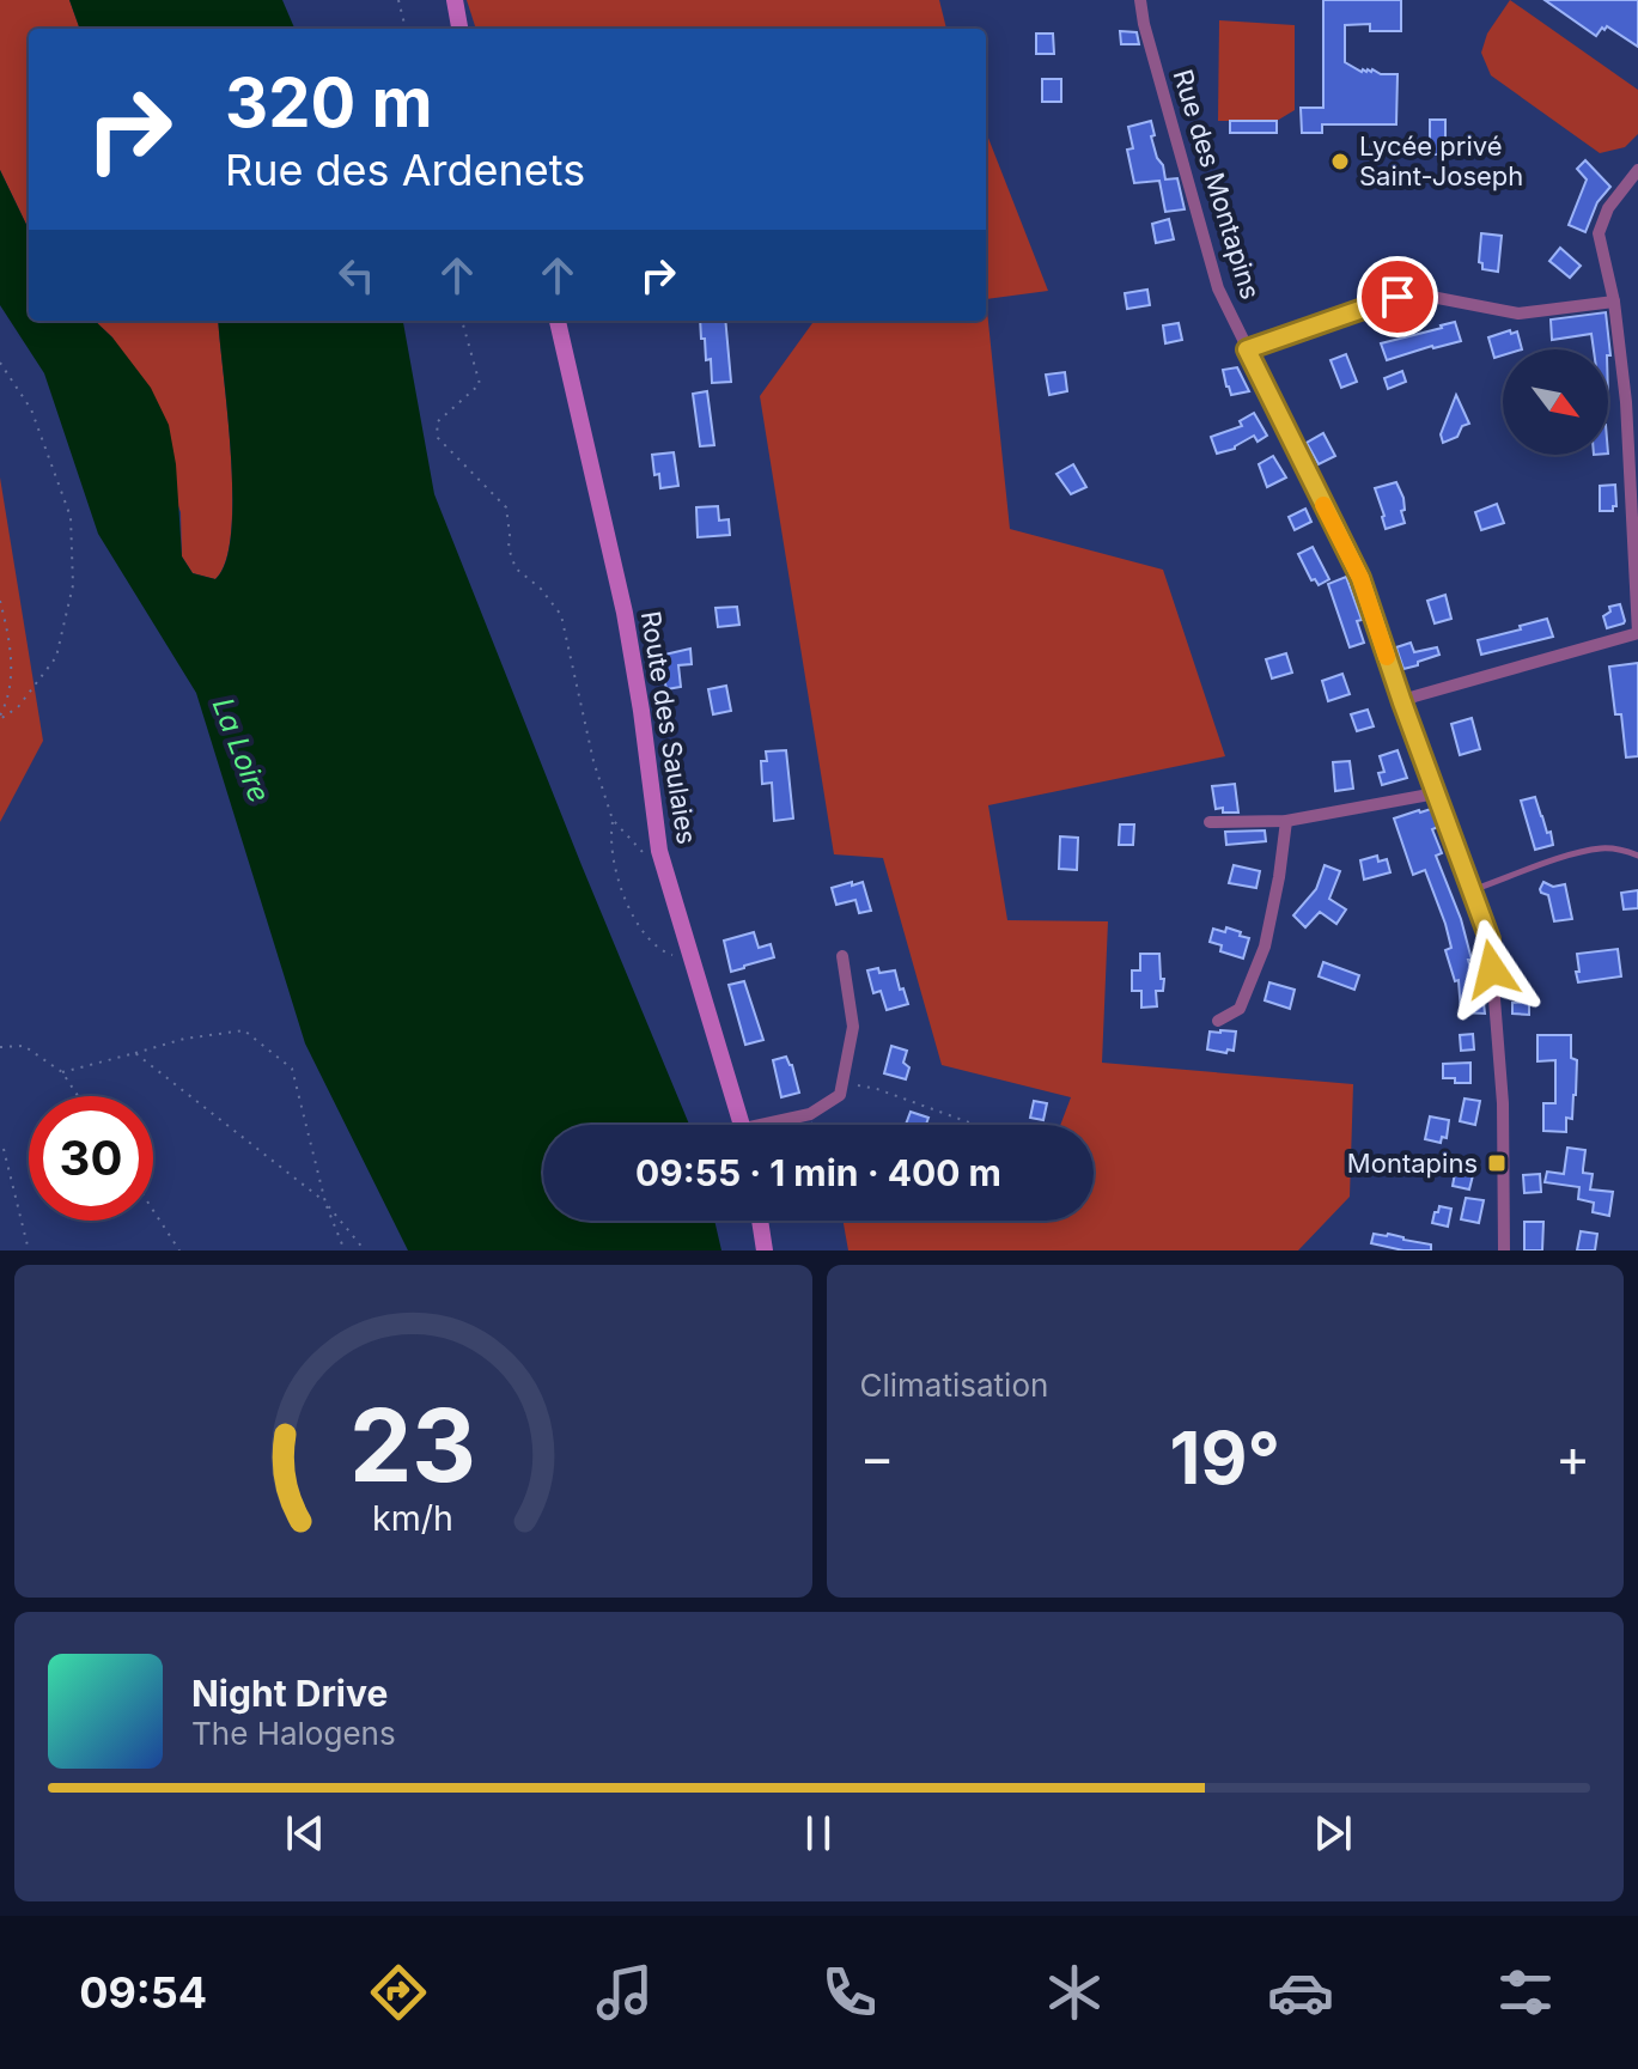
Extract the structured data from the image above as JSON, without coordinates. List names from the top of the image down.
{
  "streets": {
    "street": ["Rue des Montapins", "Route des Saulaies"]
  },
  "water": ["La Loire"],
  "places": {
    "other": ["Lycée privé Saint-Joseph"],
    "transit": ["Montapins"]
  },
  "north": "bottom right",
  "page": {
    "turn": ["320 m", "Rue des Ardenets"],
    "limit": "30",
    "trip": "09:55 · 1 min · 400 m",
    "tile": "Climatisation",
    "heat": ["−", "19°", "+"],
    "song": ["Night Drive", "The Halogens"],
    "tabs": "09:54",
    "gauge": ["23", "km/h"]
  }
}
